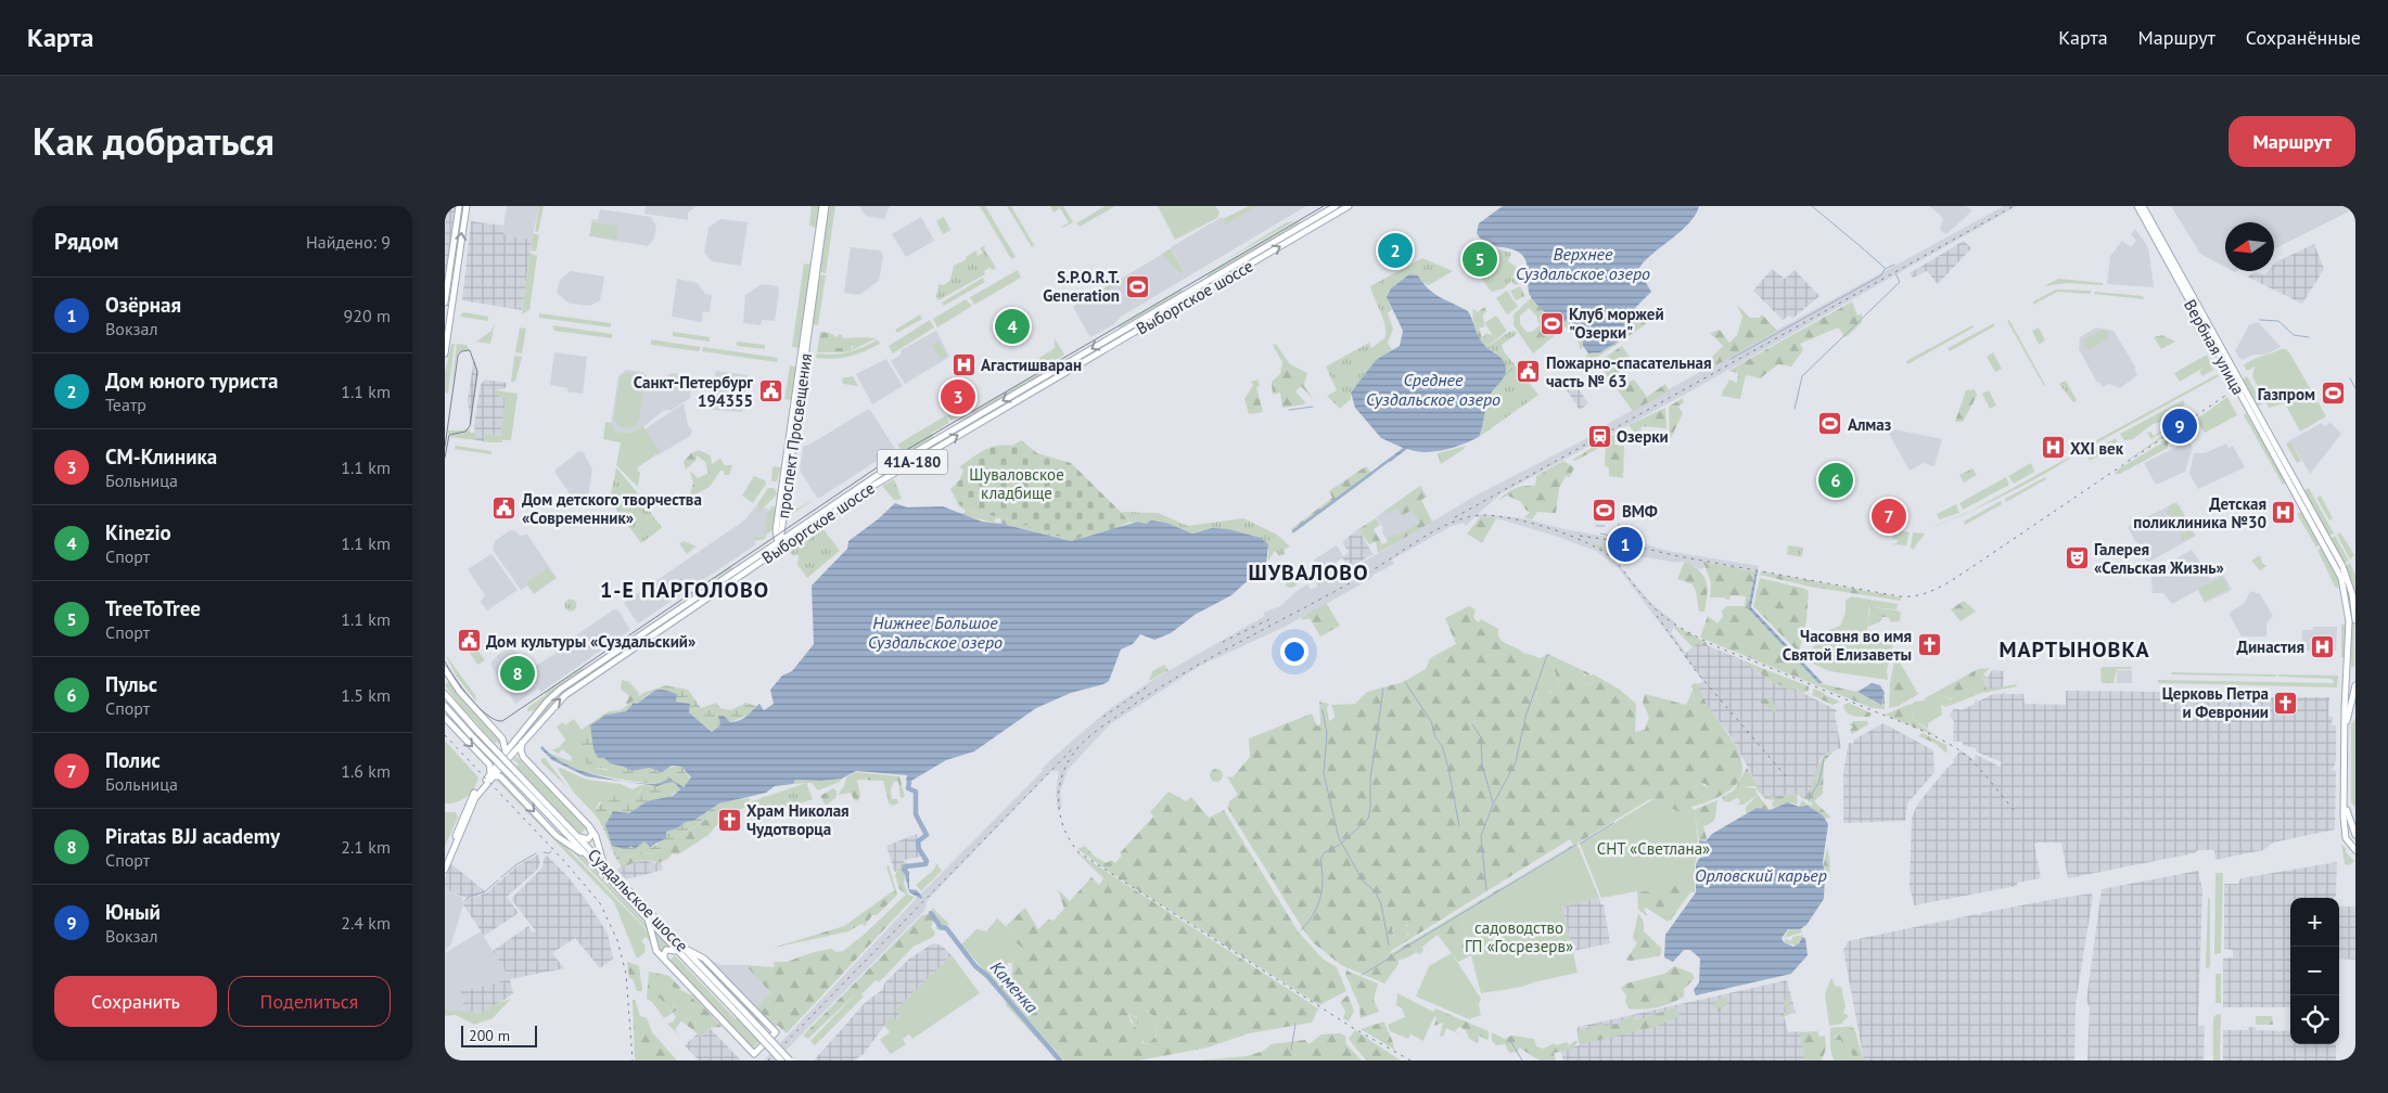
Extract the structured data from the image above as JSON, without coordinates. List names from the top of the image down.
{
  "streets": {
    "main road": [
      "Выборгское шоссе",
      "Вербная улица",
      "проспект Просвещения",
      "41А-180",
      "Суздальское шоссе"
    ]
  },
  "crossings": [
    ["Выборгское шоссе", "проспект Просвещения"]
  ],
  "districts": ["ШУВАЛОВО", "1-Е ПАРГОЛОВО", "МАРТЫНОВКА"],
  "water": [
    "Верхнее Суздальское озеро",
    "Среднее Суздальское озеро",
    "Нижнее Большое Суздальское озеро",
    "Орловский карьер",
    "Каменка"
  ],
  "parks": ["Шуваловское кладбище", "СНТ «Светлана»", "садоводство ГП «Госрезерв»"],
  "places": {
    "sports": [
      "S.P.O.R.T. Generation",
      "Клуб моржей \"Озерки\"",
      "Газпром",
      "Алмаз",
      "ВМФ"
    ],
    "hospital": [
      "Агастишваран",
      "XXI век",
      "Детская поликлиника №30",
      "Династия"
    ],
    "public building": [
      "Пожарно-спасательная часть № 63",
      "Санкт-Петербург 194355",
      "Дом детского творчества «Современник»",
      "Дом культуры «Суздальский»"
    ],
    "station": ["Озерки"],
    "theatre": ["Галерея «Сельская Жизнь»"],
    "church": ["Часовня во имя Святой Елизаветы", "Церковь Петра и Февронии", "Храм Николая Чудотворца"]
  },
  "scale_bar": "200 m",
  "north": "left",
  "page": {
    "header": "Карта",
    "nav": ["Карта", "Маршрут", "Сохранённые"],
    "title": "Как добраться",
    "buttons": [
      "Маршрут",
      ["Сохранить", "Поделиться"]
    ],
    "heading": ["Рядом", "Найдено: 9"],
    "pins": [
      "2",
      "5",
      "4",
      "3",
      "9",
      "6",
      "7",
      "1",
      "8"
    ],
    "list": [
      {
        "mark": "1",
        "name": "Озёрная",
        "note": "Вокзал",
        "value": "920 m"
      },
      {
        "mark": "2",
        "name": "Дом юного туриста",
        "note": "Театр",
        "value": "1.1 km"
      },
      {
        "mark": "3",
        "name": "СМ-Клиника",
        "note": "Больница",
        "value": "1.1 km"
      },
      {
        "mark": "4",
        "name": "Kinezio",
        "note": "Спорт",
        "value": "1.1 km"
      },
      {
        "mark": "5",
        "name": "TreeToTree",
        "note": "Спорт",
        "value": "1.1 km"
      },
      {
        "mark": "6",
        "name": "Пульс",
        "note": "Спорт",
        "value": "1.5 km"
      },
      {
        "mark": "7",
        "name": "Полис",
        "note": "Больница",
        "value": "1.6 km"
      },
      {
        "mark": "8",
        "name": "Piratas BJJ academy",
        "note": "Спорт",
        "value": "2.1 km"
      },
      {
        "mark": "9",
        "name": "Юный",
        "note": "Вокзал",
        "value": "2.4 km"
      }
    ],
    "map_buttons": ["+", "−"],
    "scale": "200 m"
  }
}
